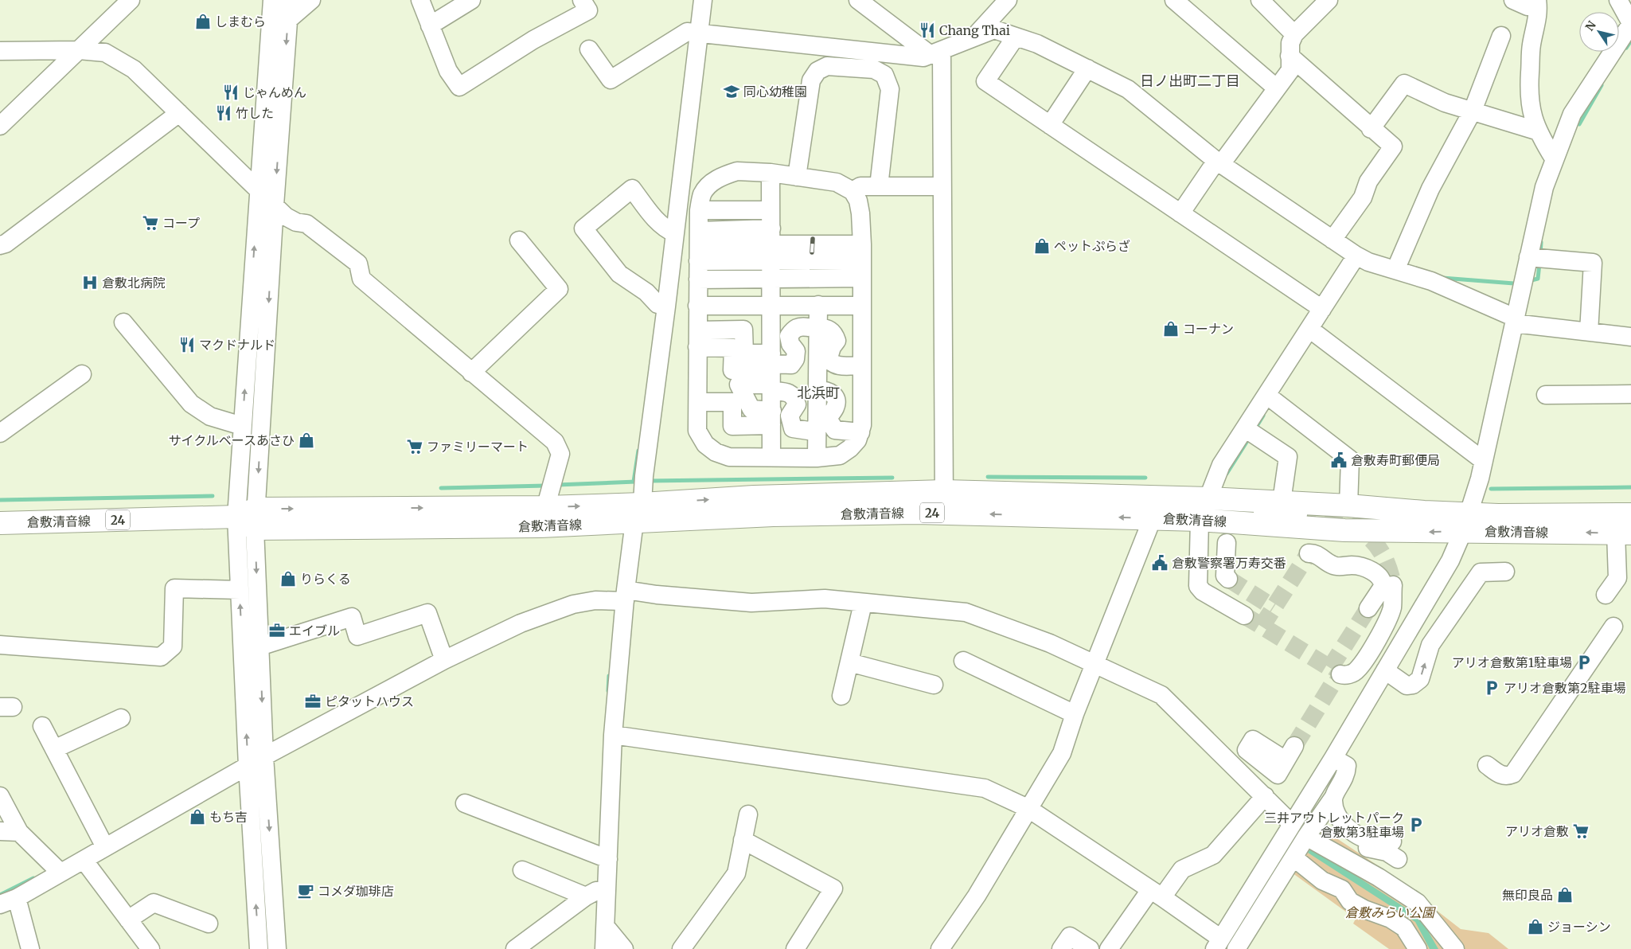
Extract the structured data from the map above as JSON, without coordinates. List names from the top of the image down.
{
  "streets": {
    "main road": ["24", "倉敷清音線"]
  },
  "districts": ["日ノ出町二丁目", "北浜町"],
  "parks": ["倉敷みらい公園"],
  "places": {
    "shop": [
      "しまむら",
      "ペットぷらざ",
      "コーナン",
      "サイクルベースあさひ",
      "りらくる",
      "もち吉",
      "無印良品",
      "ジョーシン"
    ],
    "restaurant": [
      "Chang Thai",
      "じゃんめん",
      "竹した",
      "マクドナルド"
    ],
    "school or university": ["同心幼稚園"],
    "supermarket": ["コープ", "ファミリーマート", "アリオ倉敷"],
    "hospital": ["倉敷北病院"],
    "public building": ["倉敷寿町郵便局", "倉敷警察署万寿交番"],
    "office": ["エイブル", "ピタットハウス"],
    "parking": ["アリオ倉敷第1駐車場", "アリオ倉敷第2駐車場", "三井アウトレットパーク 倉敷第3駐車場"],
    "cafe": ["コメダ珈琲店"]
  },
  "north": "top left"
}
